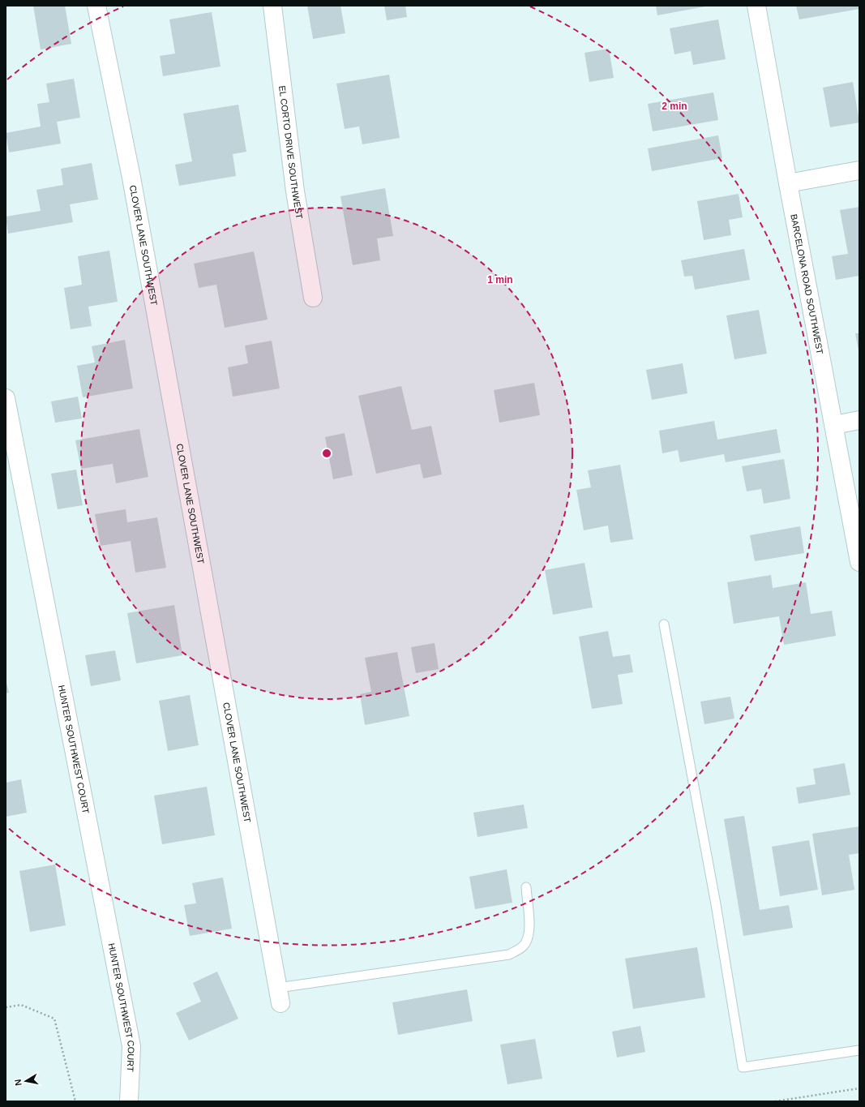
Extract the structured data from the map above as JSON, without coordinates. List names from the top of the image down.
{
  "streets": {
    "street": [
      "EL CORTO DRIVE SOUTHWEST",
      "CLOVER LANE SOUTHWEST",
      "BARCELONA ROAD SOUTHWEST",
      "HUNTER SOUTHWEST COURT"
    ]
  },
  "north": "left",
  "rings": ["2 min", "1 min"]
}
